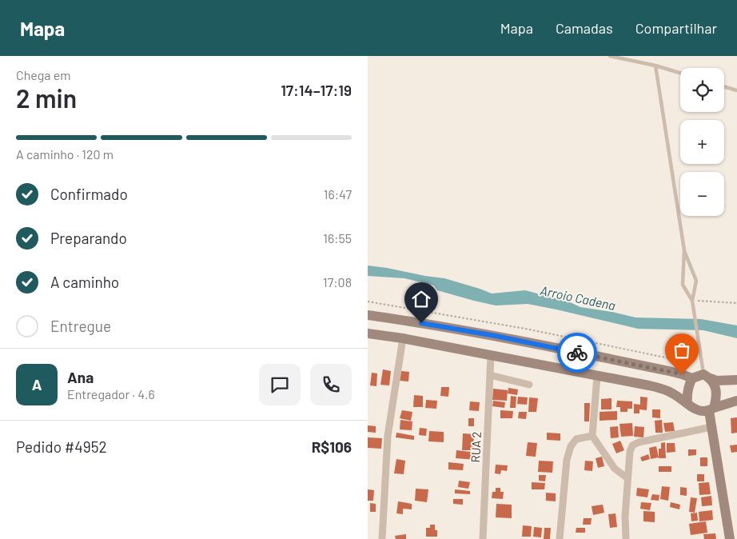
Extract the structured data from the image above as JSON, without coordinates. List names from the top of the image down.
{
  "streets": {
    "street": ["RUA 2"]
  },
  "water": ["Arroio Cadena"],
  "page": {
    "header": "Mapa",
    "nav": ["Mapa", "Camadas", "Compartilhar"],
    "heading": ["2 min", "Chega em", "17:14–17:19"],
    "panel": [
      "Ana",
      "Entregador · 4.6",
      "Pedido #4952",
      "R$106"
    ],
    "map_buttons": ["+", "−"],
    "bar": "A caminho · 120 m",
    "list": [
      ["Confirmado", "16:47"],
      ["Preparando", "16:55"],
      ["A caminho", "17:08"],
      "Entregue"
    ],
    "round": "A"
  }
}
